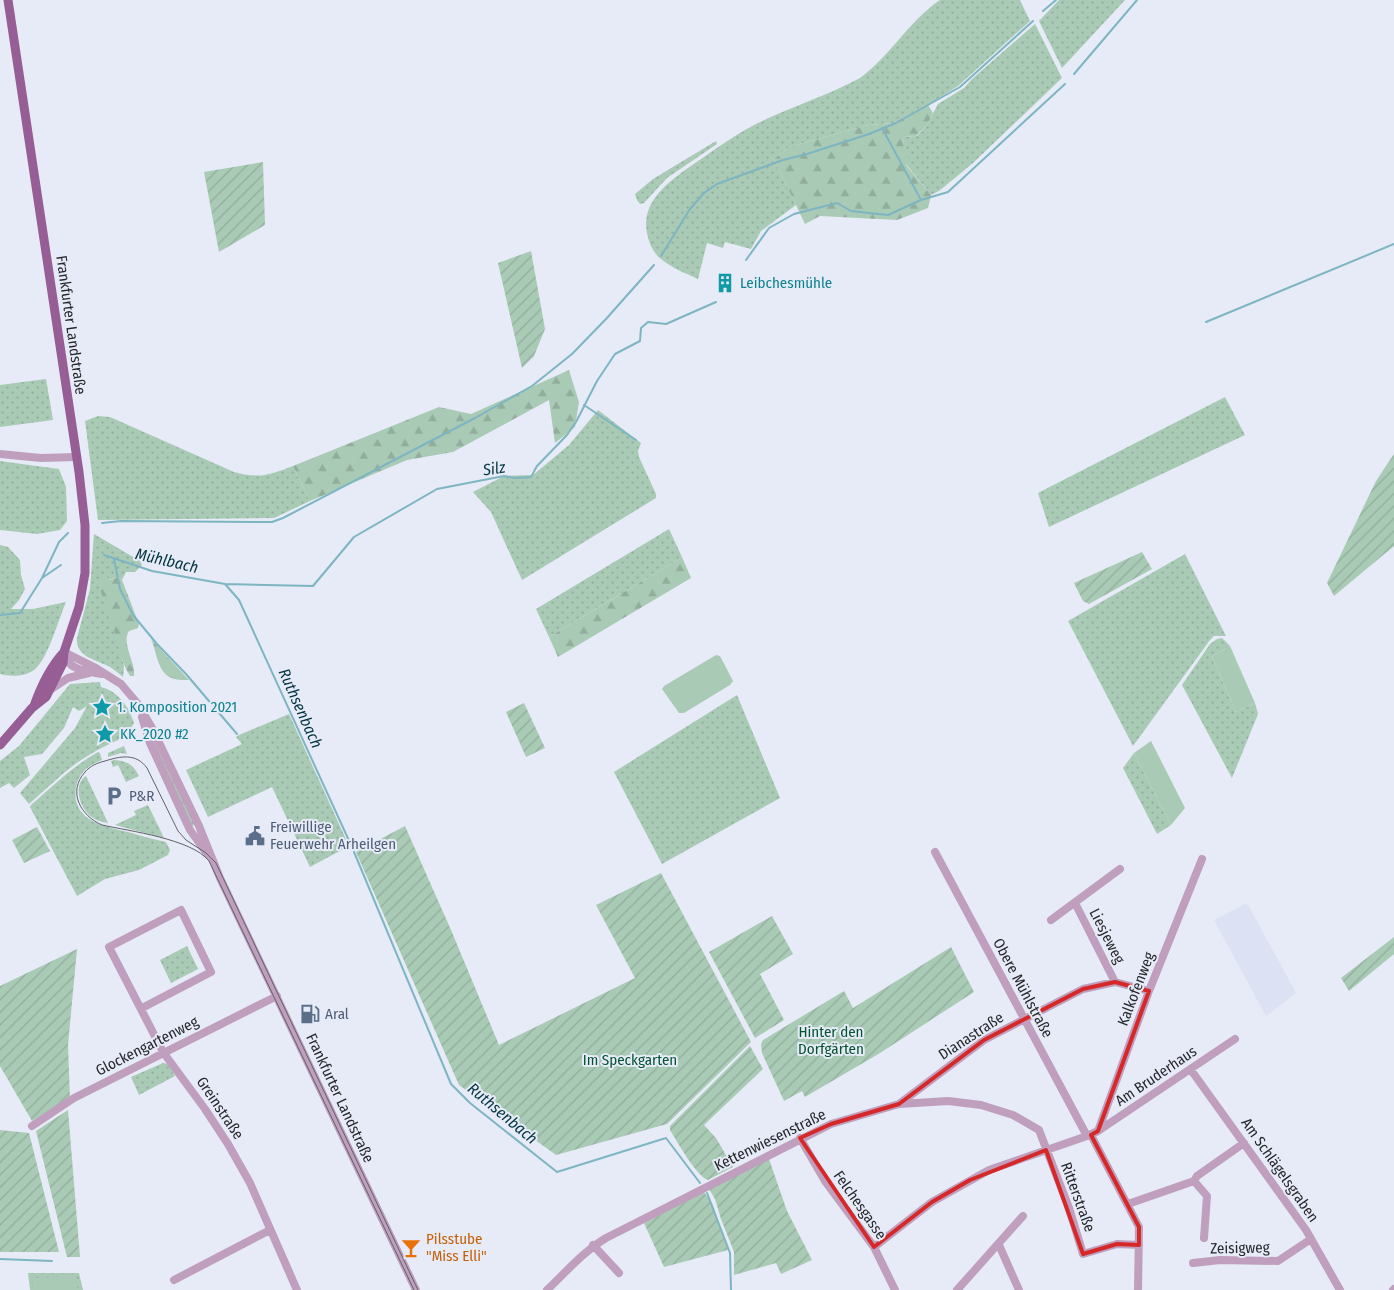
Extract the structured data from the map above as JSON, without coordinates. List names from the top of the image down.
{
  "streets": {
    "main road": ["Frankfurter Landstraße"],
    "street": [
      "Liesjeweg",
      "Obere Mühlstraße",
      "Kalkofenweg",
      "Dianastraße",
      "Glockengartenweg",
      "Am Bruderhaus",
      "Greinstraße",
      "Kettenwiesenstraße",
      "Am Schlägelsgraben",
      "Ritterstraße",
      "Felchesgasse",
      "Zeisigweg"
    ]
  },
  "crossings": [
    ["Frankfurter Landstraße", "Glockengartenweg"],
    ["Liesjeweg", "Dianastraße"],
    ["Obere Mühlstraße", "Kalkofenweg"],
    ["Obere Mühlstraße", "Dianastraße"],
    ["Obere Mühlstraße", "Am Bruderhaus"],
    ["Obere Mühlstraße", "Ritterstraße"],
    ["Kalkofenweg", "Dianastraße"],
    ["Kalkofenweg", "Am Bruderhaus"],
    ["Dianastraße", "Kettenwiesenstraße"],
    ["Glockengartenweg", "Greinstraße"],
    ["Am Bruderhaus", "Kettenwiesenstraße"],
    ["Am Bruderhaus", "Am Schlägelsgraben"],
    ["Am Bruderhaus", "Ritterstraße"],
    ["Am Bruderhaus", "Felchesgasse"],
    ["Kettenwiesenstraße", "Ritterstraße"],
    ["Kettenwiesenstraße", "Felchesgasse"],
    ["Am Schlägelsgraben", "Zeisigweg"]
  ],
  "water": ["Silz", "Mühlbach", "Ruthsenbach"],
  "parks": ["Hinter den Dorfgärten", "Im Speckgarten"],
  "places": {
    "building": ["Leibchesmühle"],
    "place": ["1. Komposition 2021", "KK_2020 #2"],
    "parking": ["P&R"],
    "public building": ["Freiwillige Feuerwehr Arheilgen"],
    "fuel station": ["Aral"],
    "bar": ["Pilsstube \"Miss Elli\""]
  }
}
